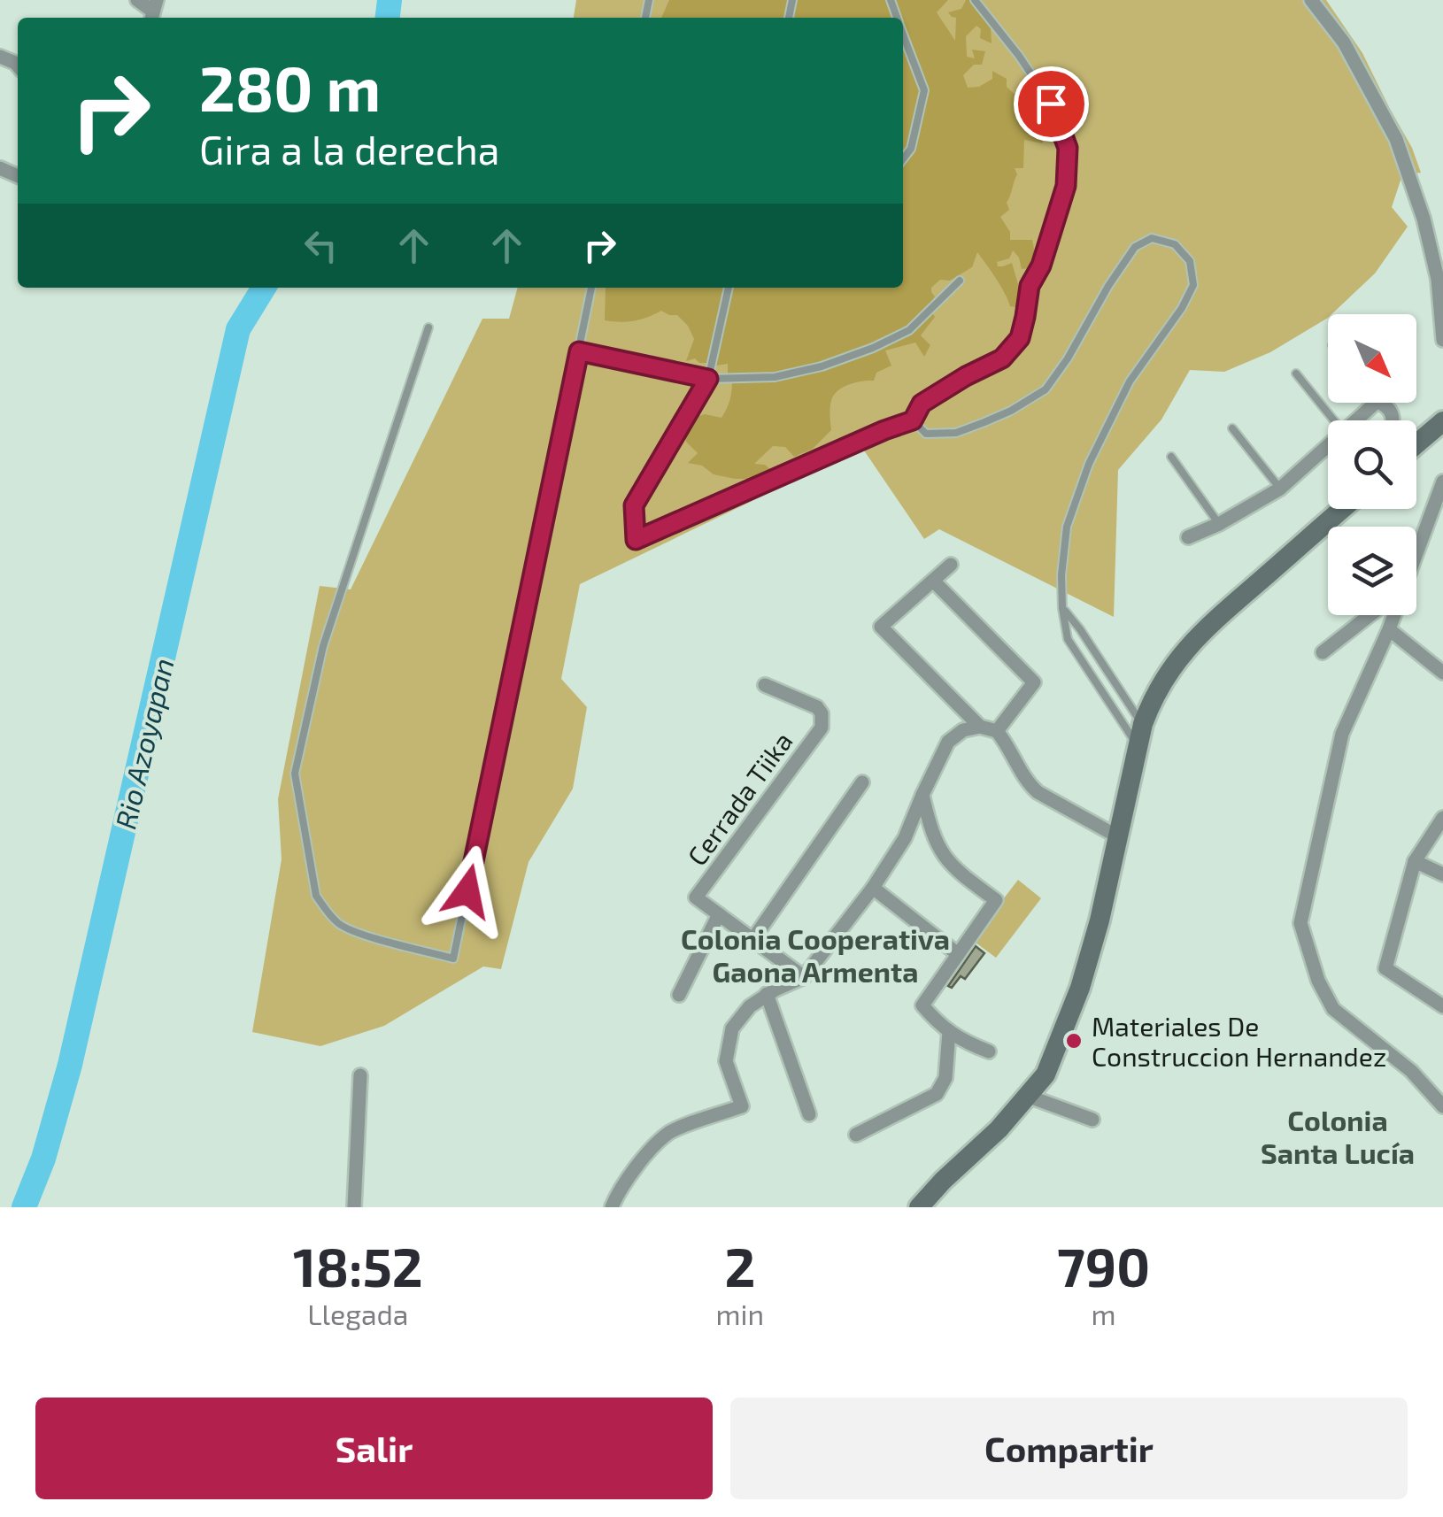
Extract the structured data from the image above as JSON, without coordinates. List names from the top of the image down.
{
  "streets": {
    "street": ["Cerrada Tiika"]
  },
  "districts": ["Colonia Cooperativa Gaona Armenta", "Colonia Santa Lucía"],
  "water": ["Rio Azoyapan"],
  "places": ["Materiales De Construccion Hernandez"],
  "north": "bottom right",
  "page": {
    "turn": ["280 m", "Gira a la derecha"],
    "eta": [
      "18:52",
      "Llegada",
      "2",
      "min",
      "790",
      "m"
    ],
    "buttons": ["Salir", "Compartir"]
  }
}
